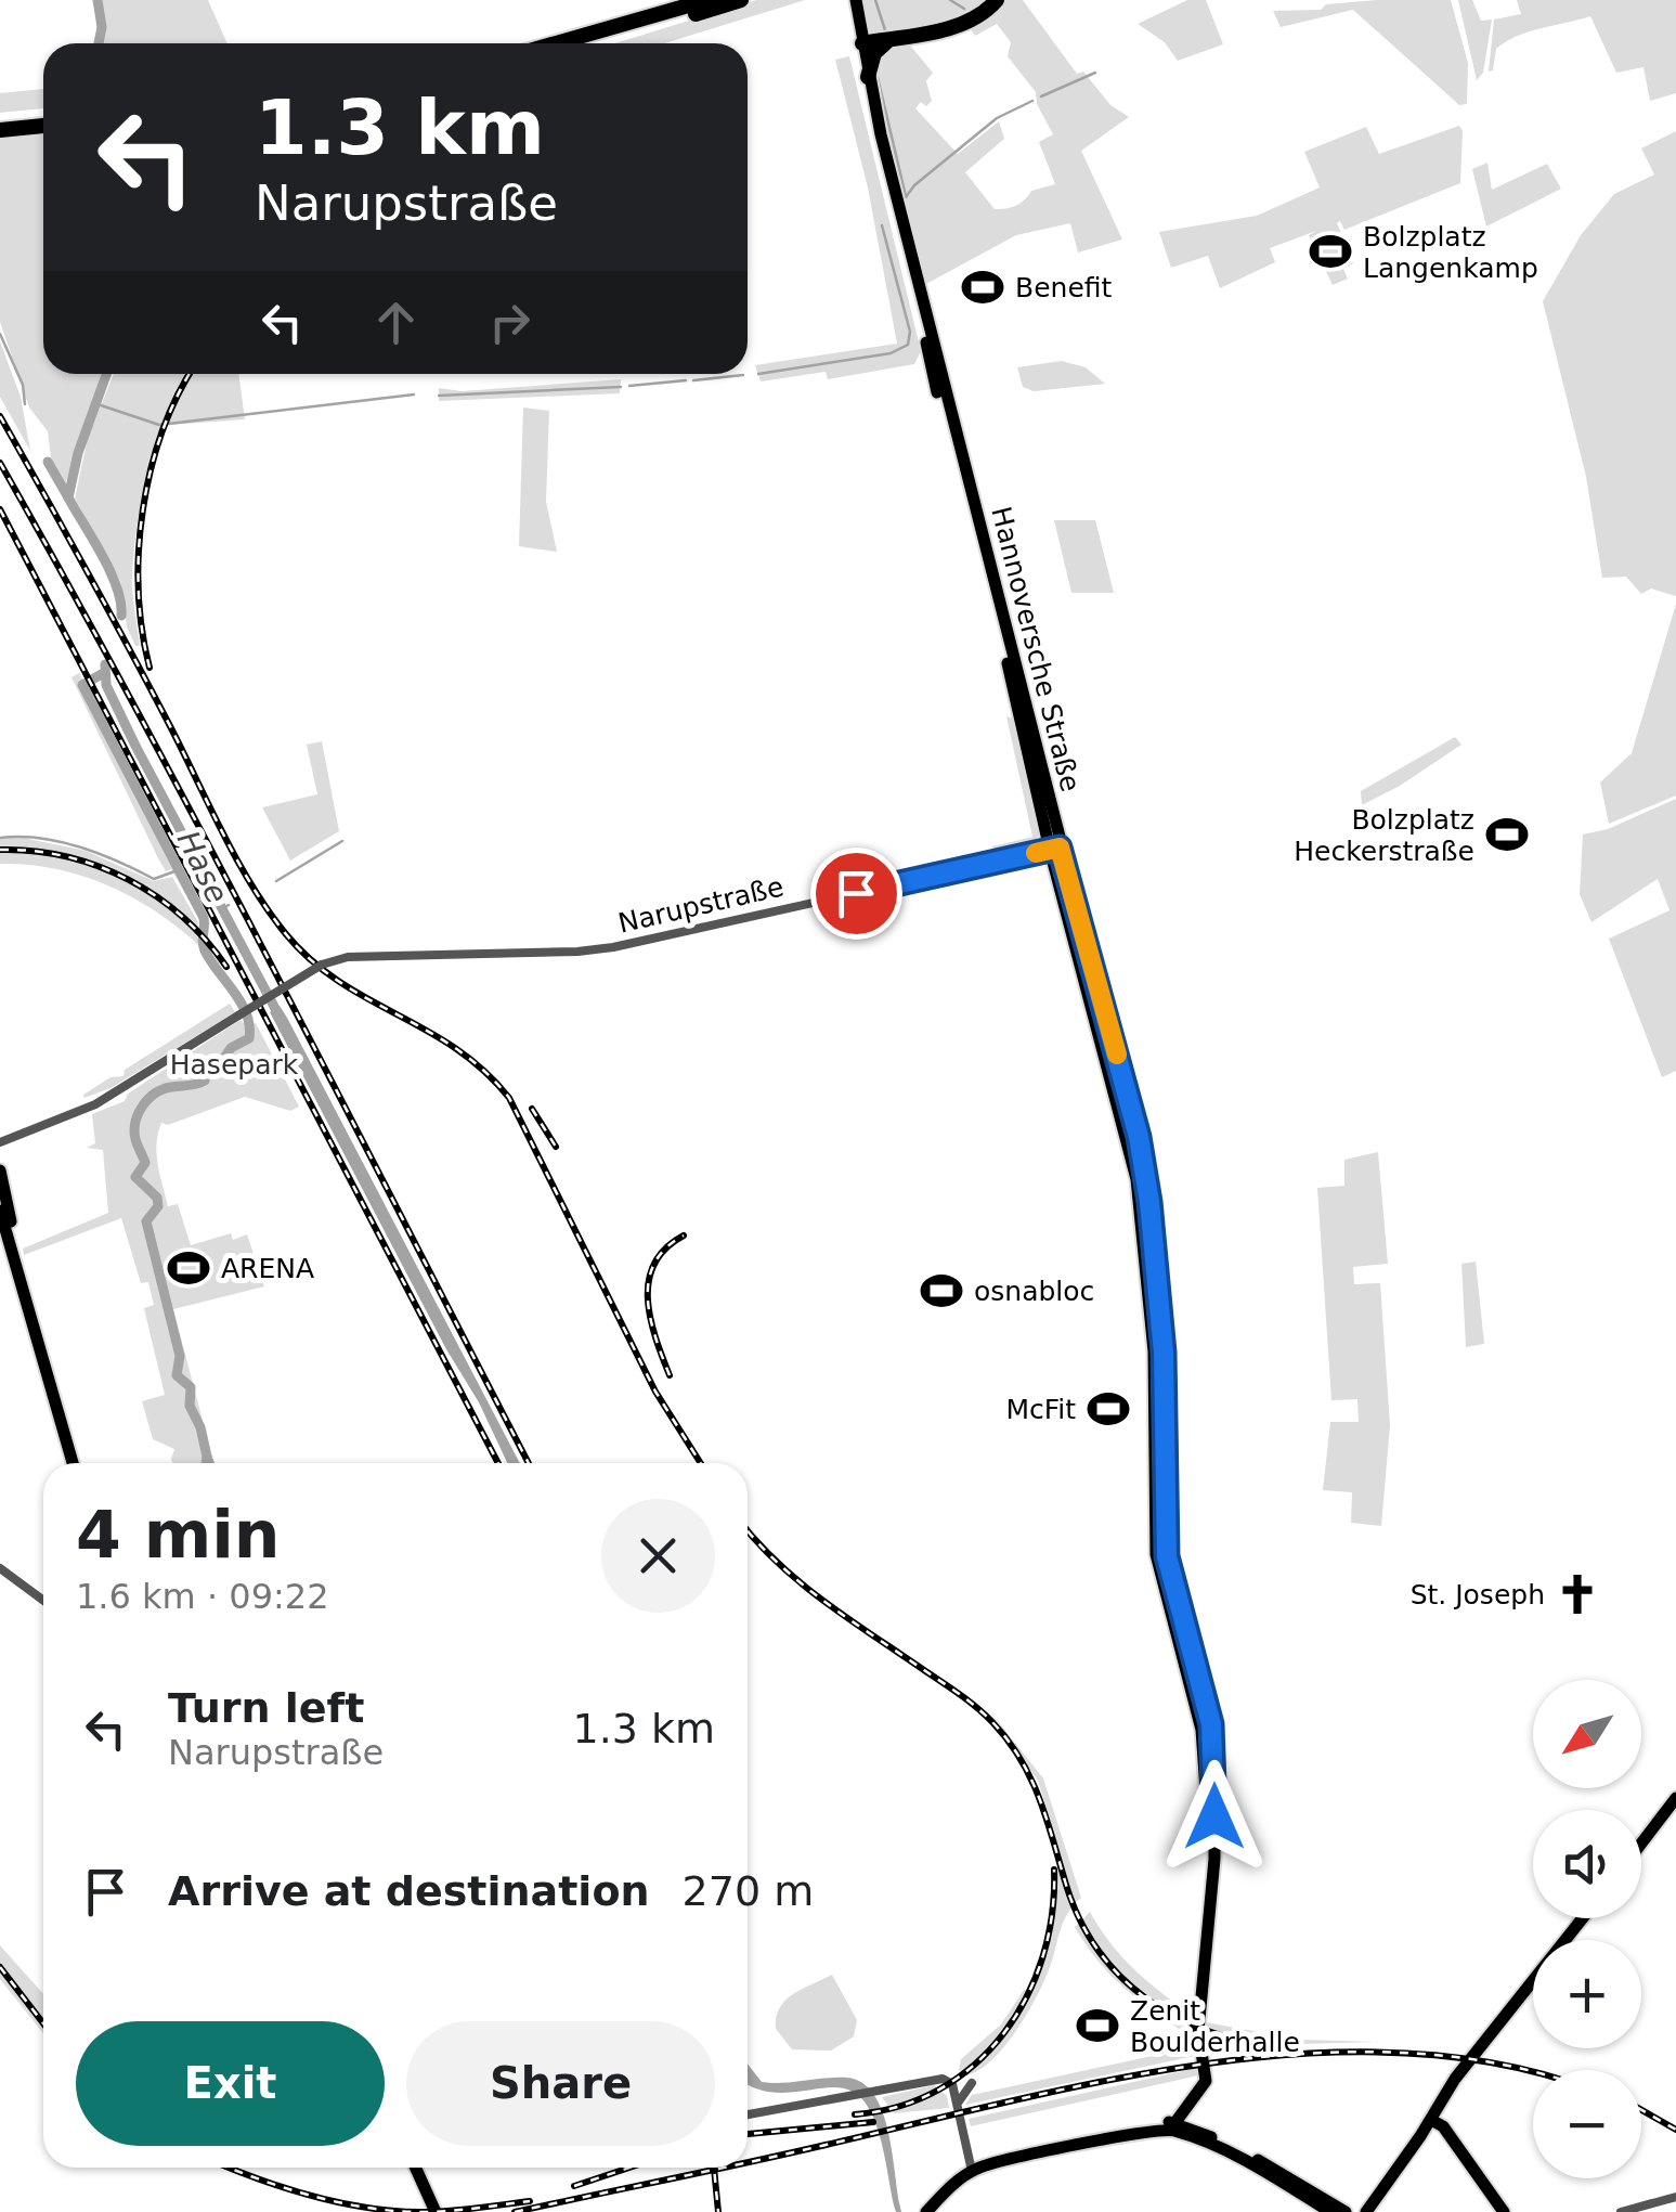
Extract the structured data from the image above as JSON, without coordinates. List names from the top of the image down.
{
  "streets": {
    "main road": ["Hannoversche Straße"],
    "street": ["Narupstraße"]
  },
  "crossings": [
    ["Hannoversche Straße", "Narupstraße"]
  ],
  "water": ["Hase"],
  "parks": ["Hasepark"],
  "places": {
    "sports": [
      "Bolzplatz Langenkamp",
      "Benefit",
      "Bolzplatz Heckerstraße",
      "ARENA",
      "osnabloc",
      "McFit",
      "Zenit Boulderhalle"
    ],
    "church": ["St. Joseph"]
  },
  "north": "bottom left",
  "page": {
    "turn": ["1.3 km", "Narupstraße"],
    "heading": ["4 min", "1.6 km · 09:22"],
    "list": [
      {
        "name": "Turn left",
        "note": "Narupstraße",
        "value": "1.3 km"
      },
      {
        "name": "Arrive at destination",
        "value": "270 m"
      }
    ],
    "map_buttons": ["+", "−"],
    "buttons": ["Exit", "Share"]
  }
}
